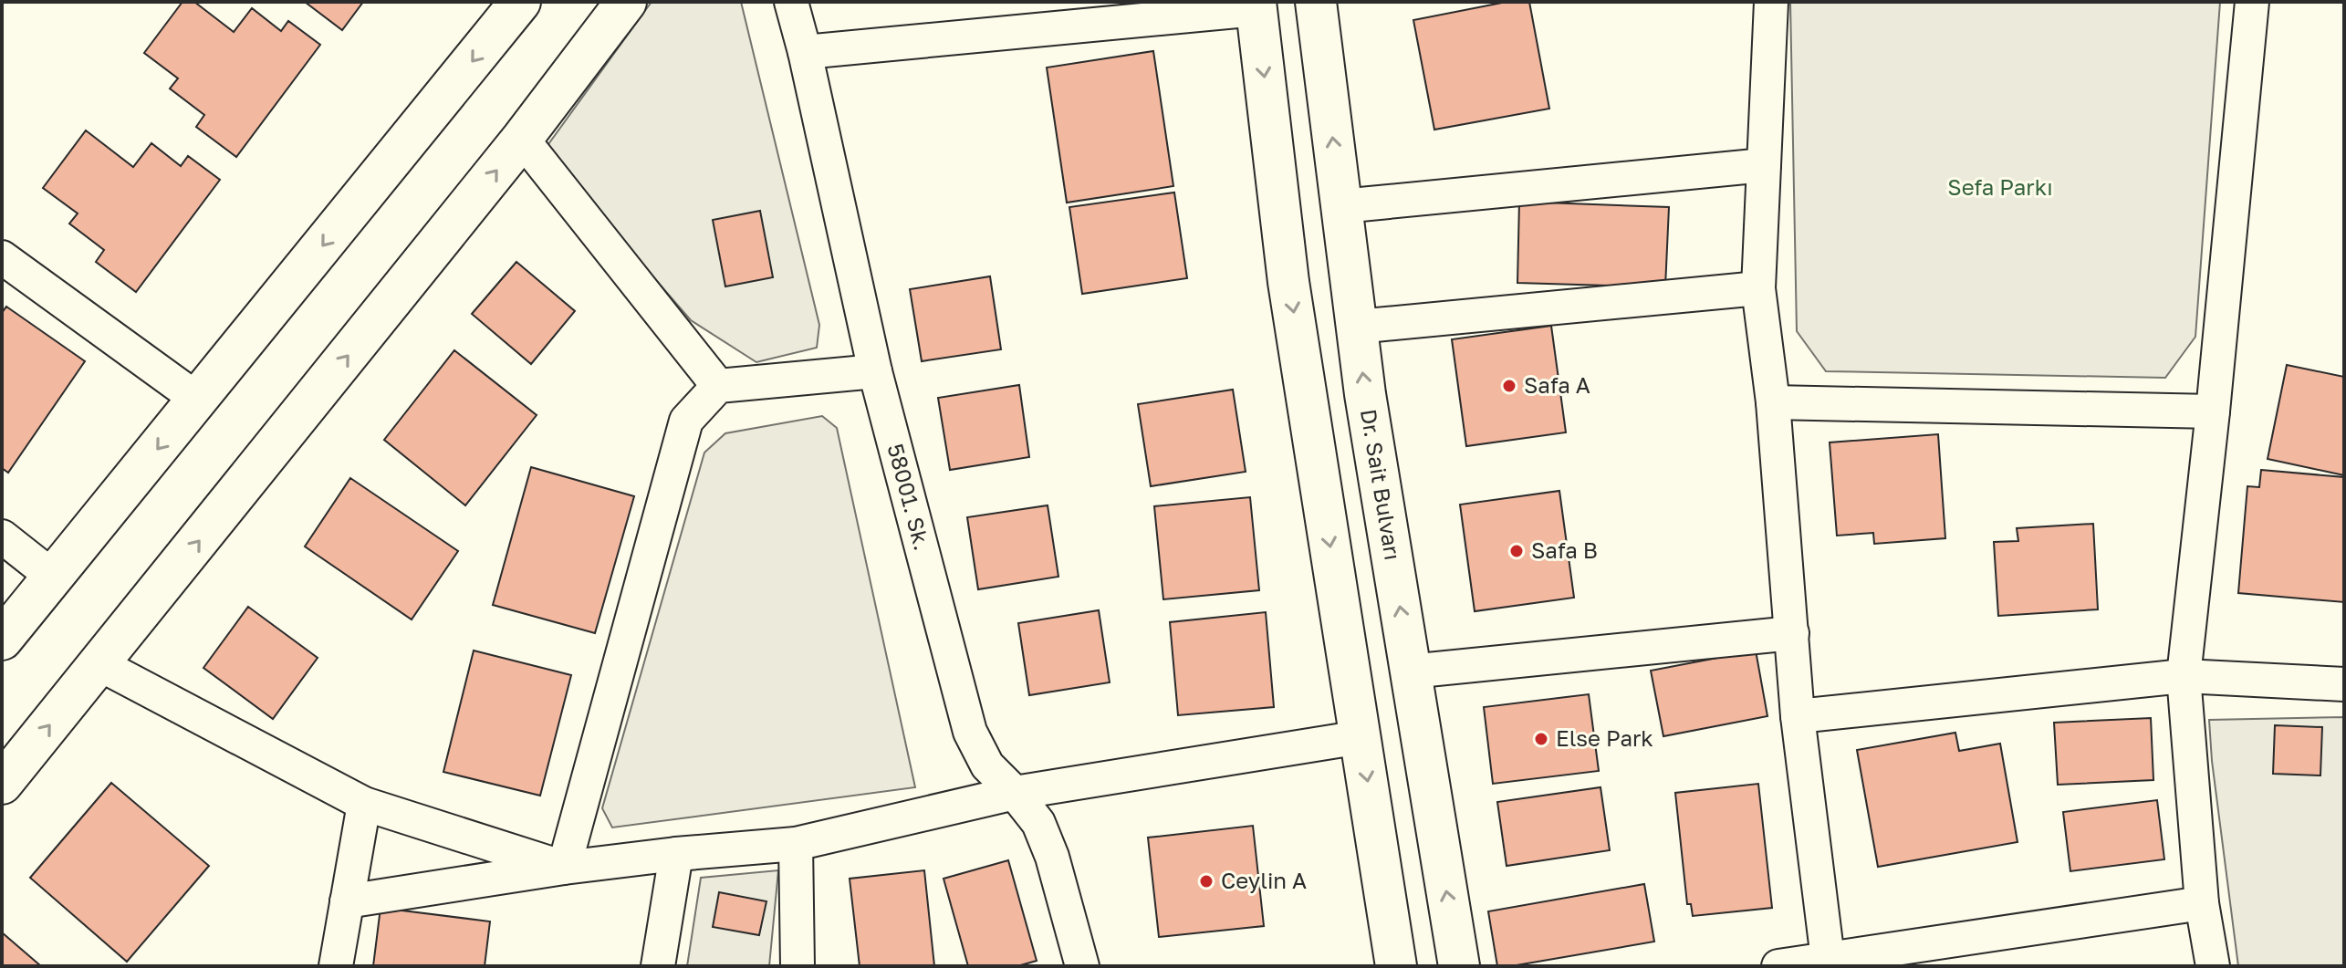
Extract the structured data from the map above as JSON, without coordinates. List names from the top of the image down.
{
  "streets": {
    "main road": ["Dr. Sait Bulvarı"],
    "street": ["58001. Sk."]
  },
  "parks": ["Sefa Parkı"],
  "places": [
    "Safa A",
    "Safa B",
    "Else Park",
    "Ceylin A"
  ]
}
